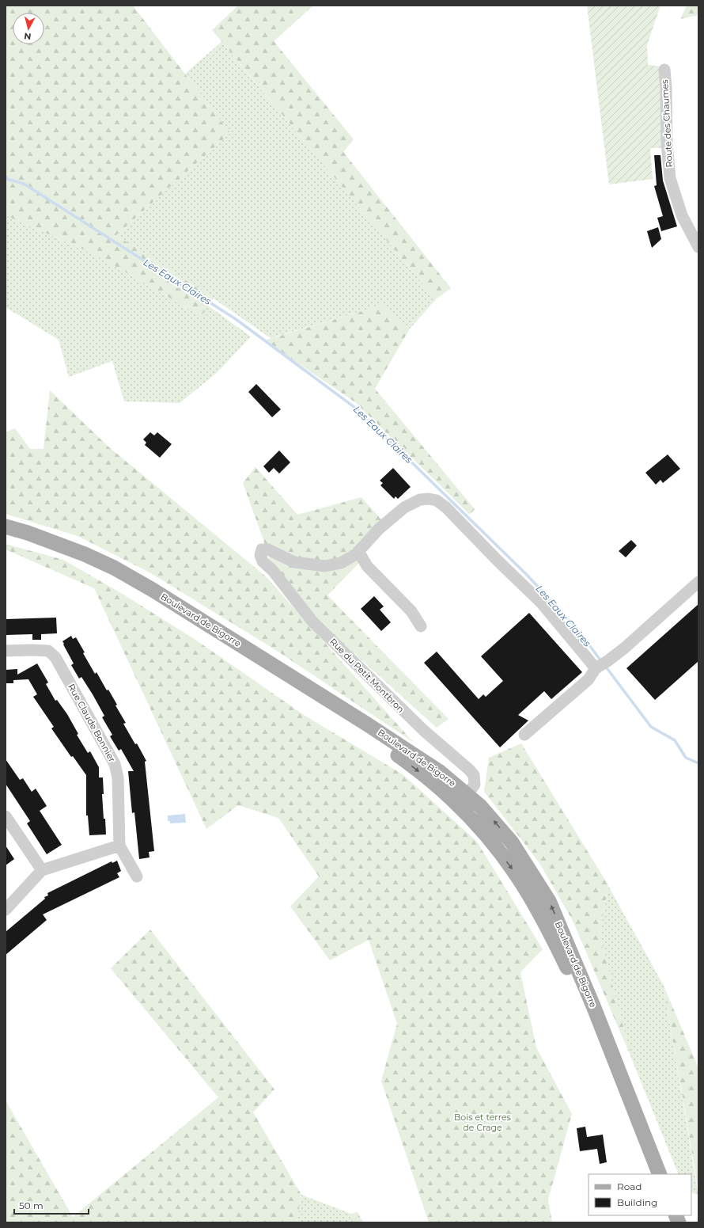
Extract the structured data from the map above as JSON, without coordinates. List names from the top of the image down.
{
  "streets": {
    "main road": ["Boulevard de Bigorre"],
    "street": ["Route des Chaumes", "Rue du Petit Montbron", "Rue Claude Bonnier"]
  },
  "crossings": [
    ["Boulevard de Bigorre", "Rue du Petit Montbron"]
  ],
  "water": ["Les Eaux Claires"],
  "parks": ["Bois et terres de Crage"],
  "legend": ["Road", "Building"],
  "scale_bar": "50 m",
  "north": "bottom"
}
